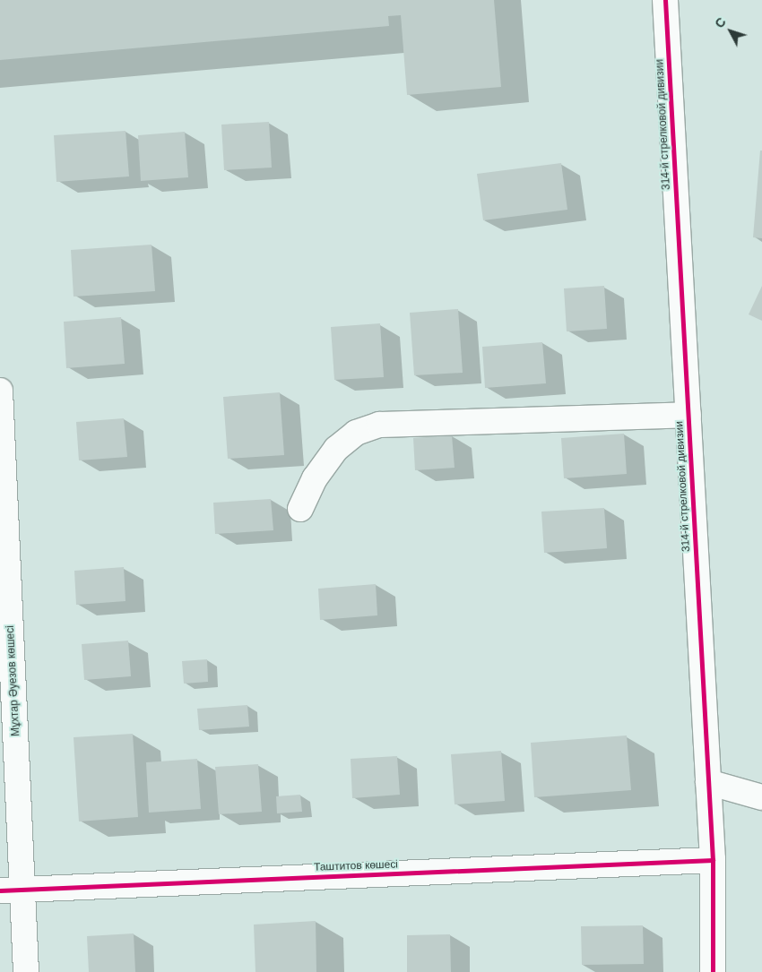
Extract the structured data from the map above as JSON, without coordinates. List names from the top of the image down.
{
  "streets": {
    "street": ["314-й стрелковой дивизии", "Мұхтар Әуезов көшесі", "Таштитов көшесі"]
  },
  "crossings": [
    ["314-й стрелковой дивизии", "Таштитов көшесі"],
    ["Мұхтар Әуезов көшесі", "Таштитов көшесі"]
  ],
  "north": "top left"
}
